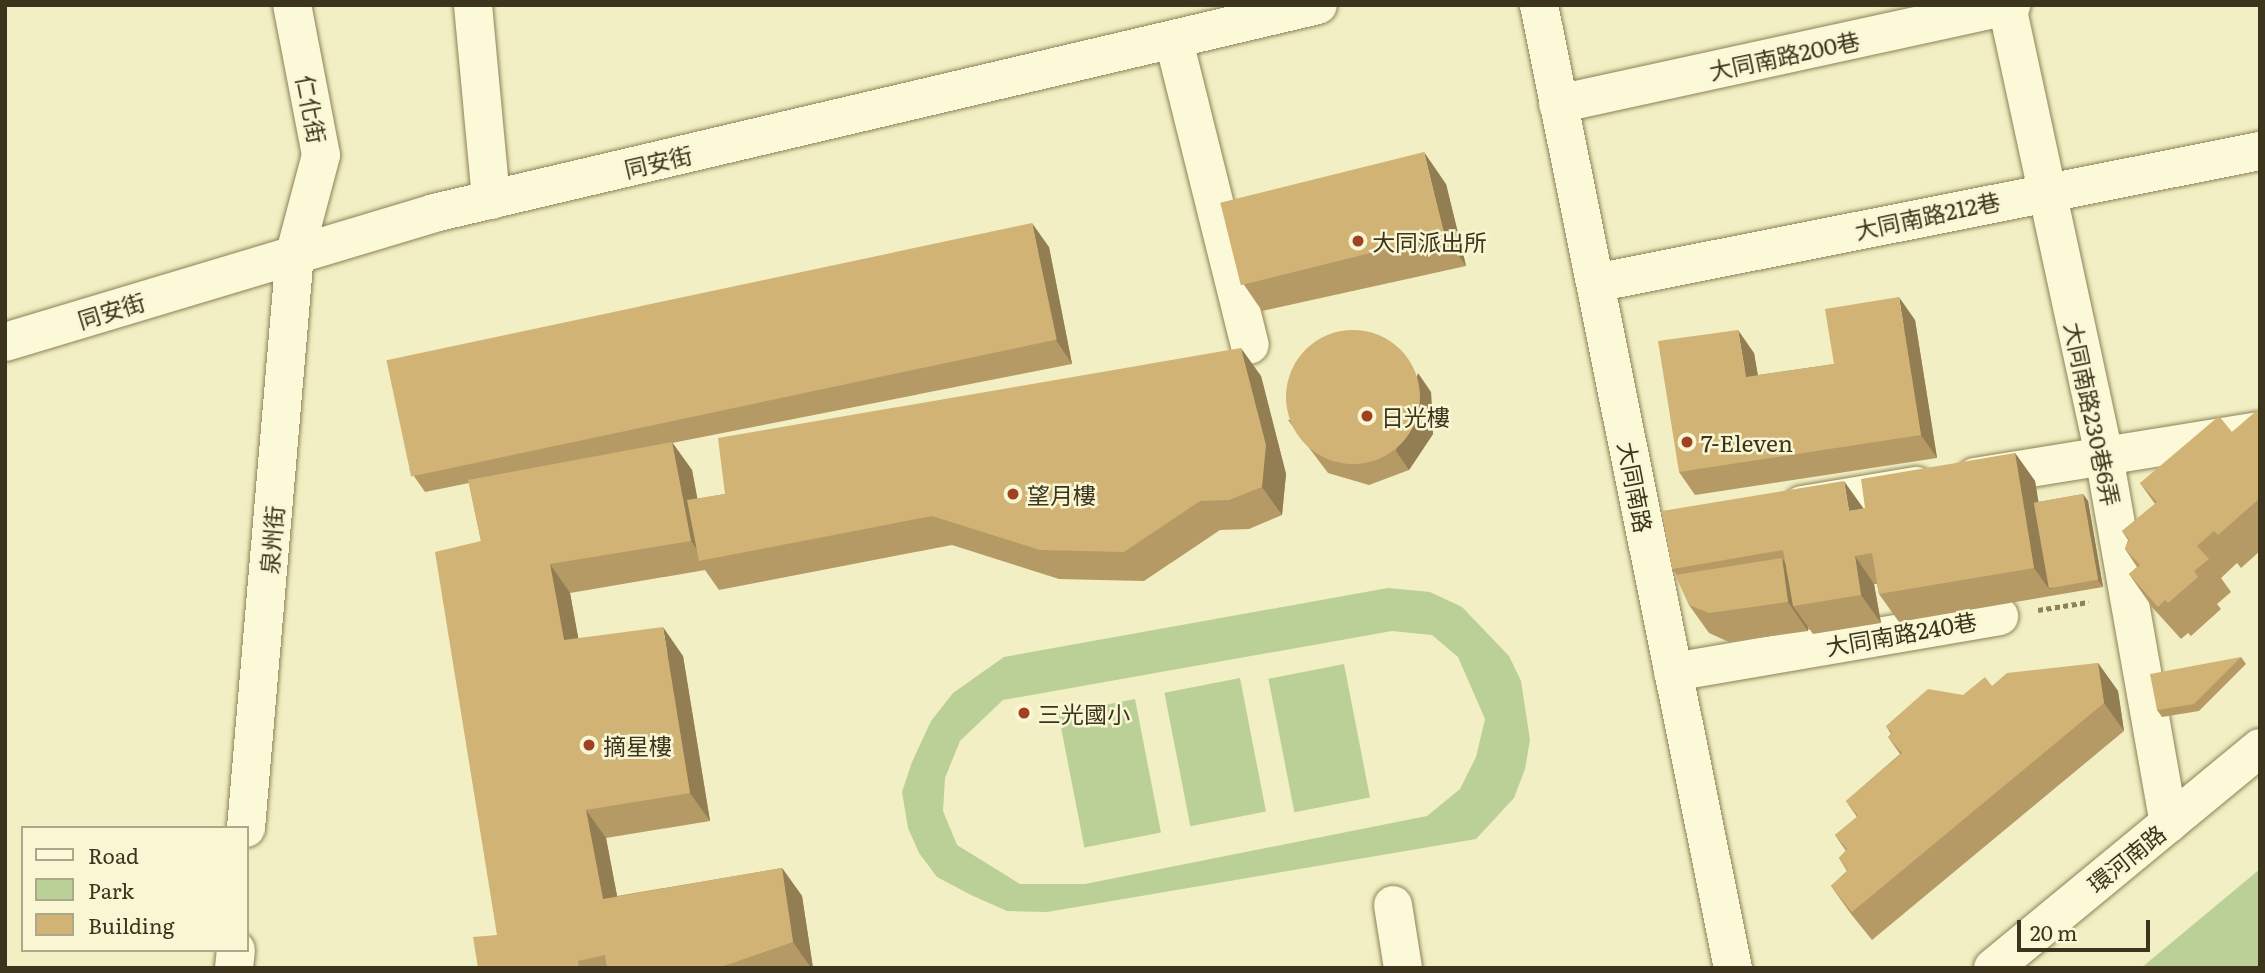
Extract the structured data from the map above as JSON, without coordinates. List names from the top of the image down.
{
  "streets": {
    "street": [
      "大同南路200巷",
      "仁化街",
      "同安街",
      "大同南路212巷",
      "大同南路230巷6弄",
      "大同南路",
      "泉州街",
      "大同南路240巷",
      "環河南路"
    ]
  },
  "crossings": [
    ["大同南路200巷", "大同南路230巷6弄"],
    ["大同南路200巷", "大同南路"],
    ["仁化街", "同安街"],
    ["仁化街", "泉州街"],
    ["同安街", "泉州街"],
    ["大同南路212巷", "大同南路230巷6弄"],
    ["大同南路212巷", "大同南路"],
    ["大同南路230巷6弄", "大同南路240巷"],
    ["大同南路230巷6弄", "環河南路"],
    ["大同南路", "大同南路240巷"]
  ],
  "places": [
    "大同派出所",
    "日光樓",
    "7-Eleven",
    "望月樓",
    "三光國小",
    "摘星樓"
  ],
  "legend": ["Road", "Park", "Building"],
  "scale_bar": "20 m"
}
